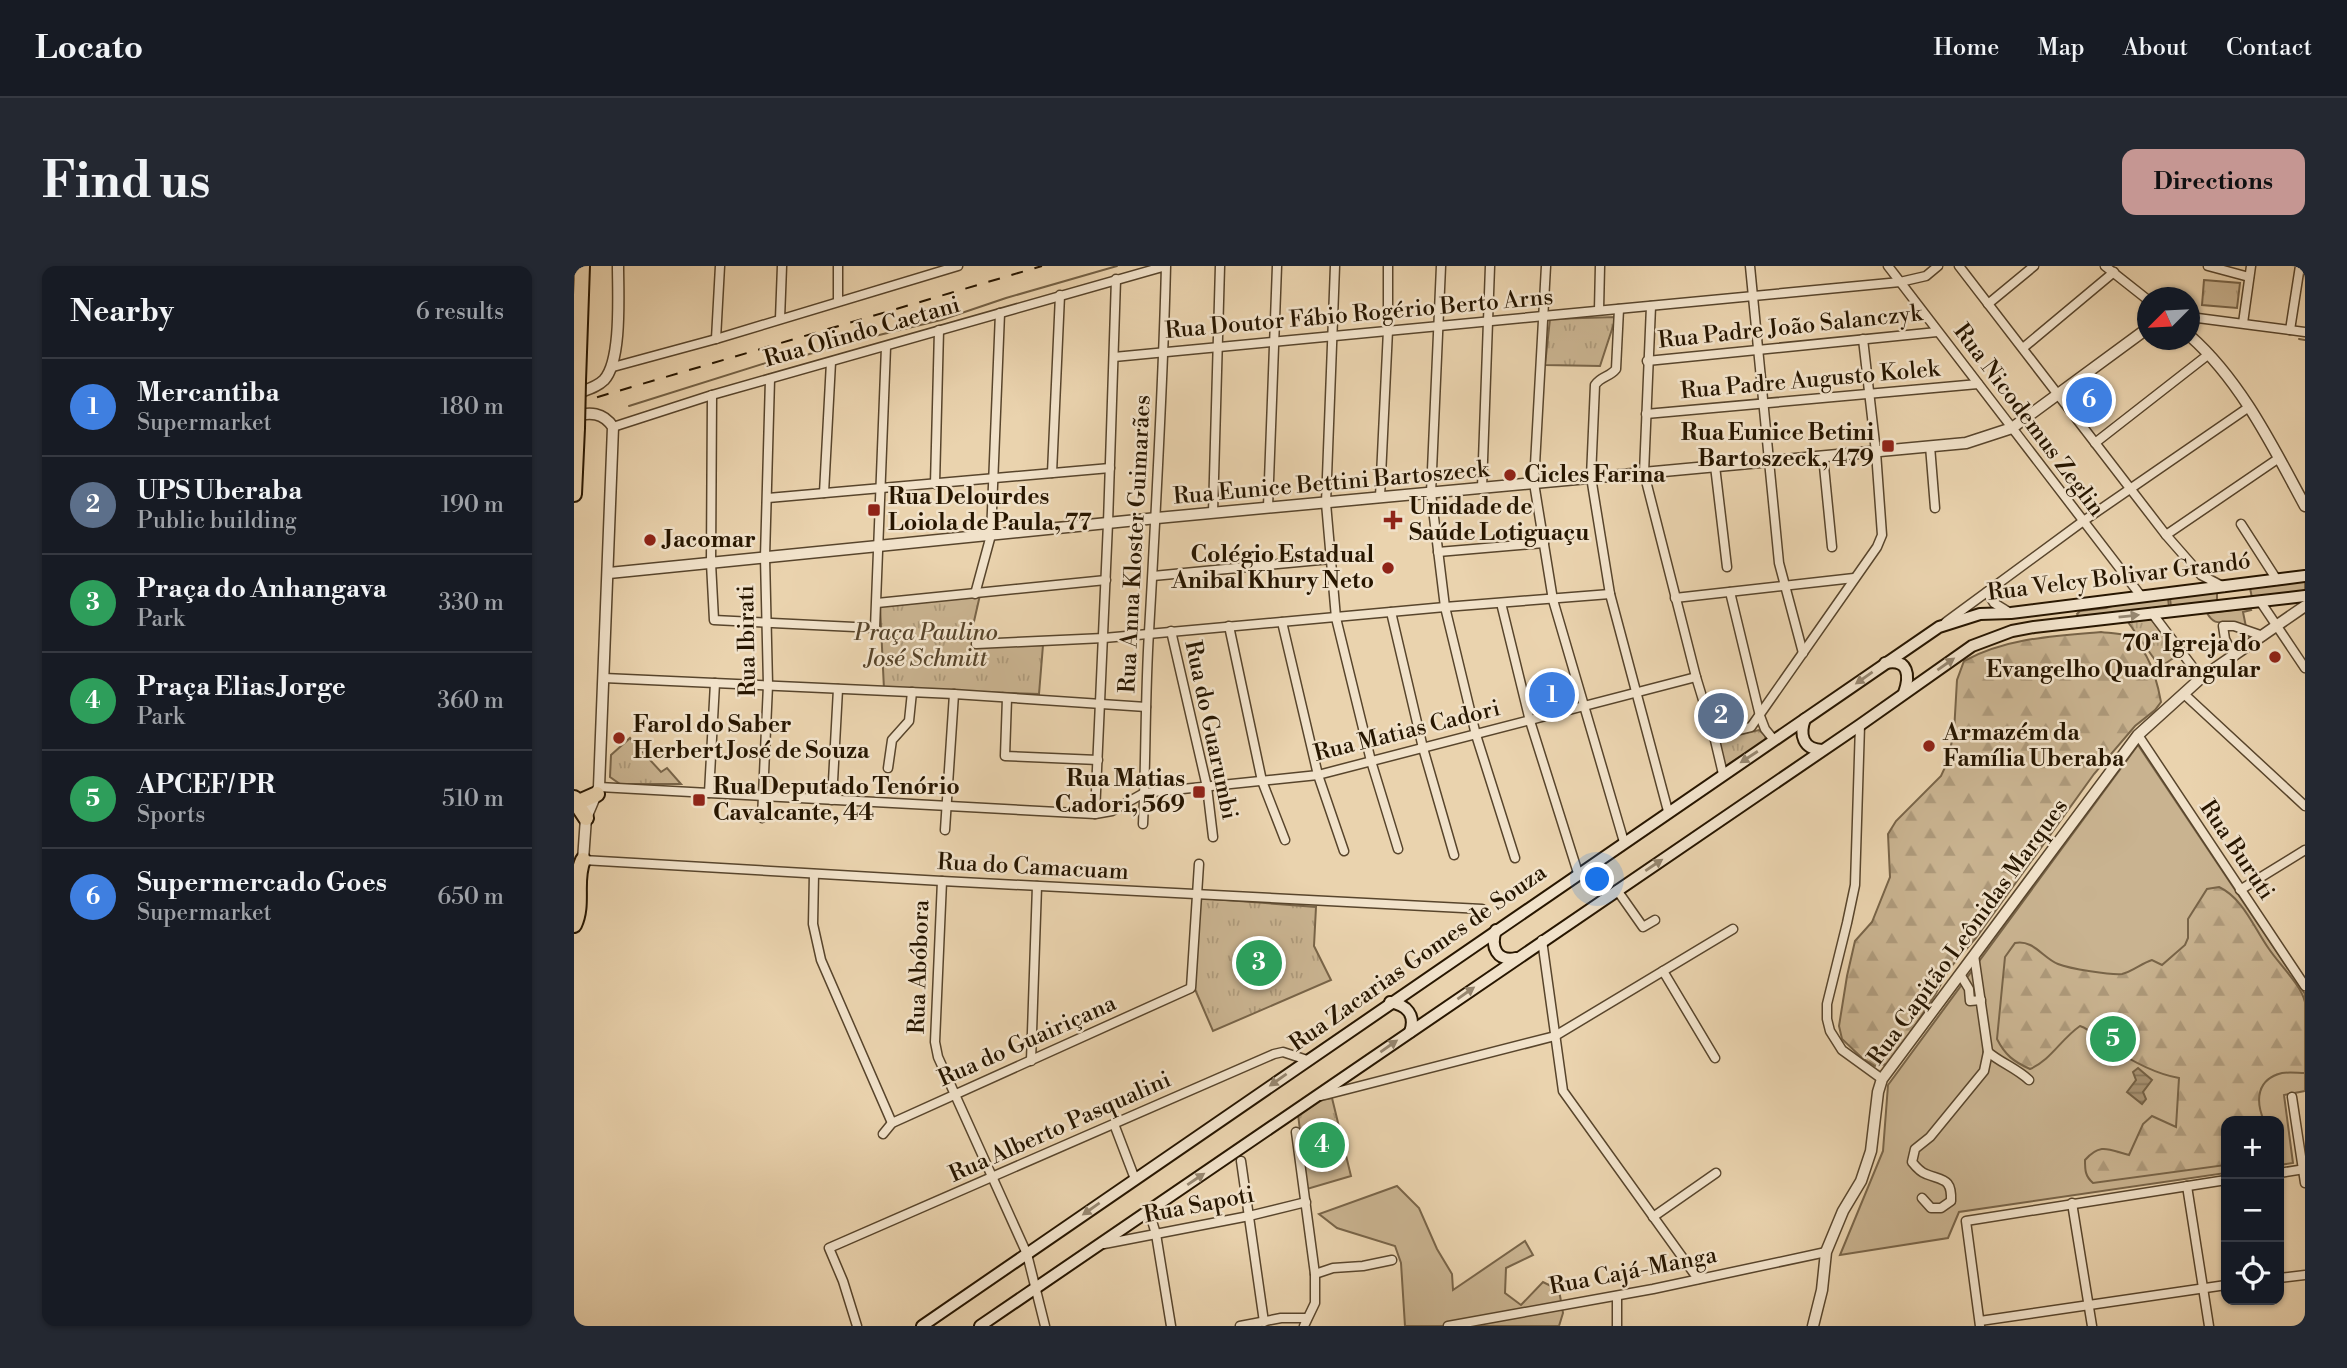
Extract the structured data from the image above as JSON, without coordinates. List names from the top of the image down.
{
  "streets": {
    "main road": ["Rua Velcy Bolivar Grandó", "Rua Zacarias Gomes de Souza"],
    "street": [
      "Rua Doutor Fábio Rogério Berto Arns",
      "Rua Padre João Salanczyk",
      "Rua Olindo Caetani",
      "Rua Padre Augusto Kolek",
      "Rua Nicodemus Zeglin",
      "Rua Eunice Bettini Bartoszeck",
      "Rua Anna Kloster Guimarães",
      "Rua Ibirati",
      "Rua do Guarumbi",
      "Rua Matias Cadori",
      "Rua Buruti",
      "Rua do Camacuam",
      "Rua Capitão Leônidas Marques",
      "Rua Abóbora",
      "Rua do Guairiçana",
      "Rua Alberto Pasqualini",
      "Rua Sapoti",
      "Rua Cajá-Manga"
    ]
  },
  "crossings": [
    ["Rua Doutor Fábio Rogério Berto Arns", "Rua Nicodemus Zeglin"],
    ["Rua Doutor Fábio Rogério Berto Arns", "Rua Anna Kloster Guimarães"],
    ["Rua Padre João Salanczyk", "Rua Nicodemus Zeglin"],
    ["Rua Olindo Caetani", "Rua Anna Kloster Guimarães"],
    ["Rua Olindo Caetani", "Rua Ibirati"],
    ["Rua Padre Augusto Kolek", "Rua Nicodemus Zeglin"],
    ["Rua Nicodemus Zeglin", "Rua Eunice Bettini Bartoszeck"],
    ["Rua Nicodemus Zeglin", "Rua Velcy Bolivar Grandó"],
    ["Rua Eunice Bettini Bartoszeck", "Rua Anna Kloster Guimarães"],
    ["Rua Eunice Bettini Bartoszeck", "Rua Ibirati"],
    ["Rua Anna Kloster Guimarães", "Rua Matias Cadori"],
    ["Rua Velcy Bolivar Grandó", "Rua Zacarias Gomes de Souza"],
    ["Rua do Guarumbi", "Rua Matias Cadori"],
    ["Rua Buruti", "Rua Capitão Leônidas Marques"],
    ["Rua do Camacuam", "Rua Abóbora"],
    ["Rua do Camacuam", "Rua do Guairiçana"],
    ["Rua Capitão Leônidas Marques", "Rua Cajá-Manga"],
    ["Rua Zacarias Gomes de Souza", "Rua Abóbora"],
    ["Rua Zacarias Gomes de Souza", "Rua Alberto Pasqualini"],
    ["Rua Abóbora", "Rua do Guairiçana"],
    ["Rua Abóbora", "Rua Alberto Pasqualini"]
  ],
  "parks": ["Praça Paulino José Schmitt"],
  "places": {
    "transit": [
      "Rua Eunice Betini Bartoszeck, 479",
      "Rua Delourdes Loiola de Paula, 77",
      "Rua Matias Cadori, 569",
      "Rua Deputado Tenório Cavalcante, 44"
    ],
    "other": [
      "Cicles Farina",
      "Jacomar",
      "Colégio Estadual Anibal Khury Neto",
      "70ª Igreja do Evangelho Quadrangular",
      "Farol do Saber Herbert José de Souza",
      "Armazém da Família Uberaba"
    ],
    "health": ["Unidade de Saúde Lotiguaçu"]
  },
  "north": "bottom left",
  "page": {
    "header": "Locato",
    "nav": [
      "Home",
      "Map",
      "About",
      "Contact"
    ],
    "buttons": "Directions",
    "title": "Find us",
    "heading": ["Nearby", "6 results"],
    "list": [
      {
        "mark": "1",
        "name": "Mercantiba",
        "note": "Supermarket",
        "value": "180 m"
      },
      {
        "mark": "2",
        "name": "UPS Uberaba",
        "note": "Public building",
        "value": "190 m"
      },
      {
        "mark": "3",
        "name": "Praça do Anhangava",
        "note": "Park",
        "value": "330 m"
      },
      {
        "mark": "4",
        "name": "Praça Elias Jorge",
        "note": "Park",
        "value": "360 m"
      },
      {
        "mark": "5",
        "name": "APCEF/ PR",
        "note": "Sports",
        "value": "510 m"
      },
      {
        "mark": "6",
        "name": "Supermercado Goes",
        "note": "Supermarket",
        "value": "650 m"
      }
    ],
    "pins": [
      "6",
      "1",
      "2",
      "3",
      "5",
      "4"
    ],
    "map_buttons": ["+", "−"]
  }
}
